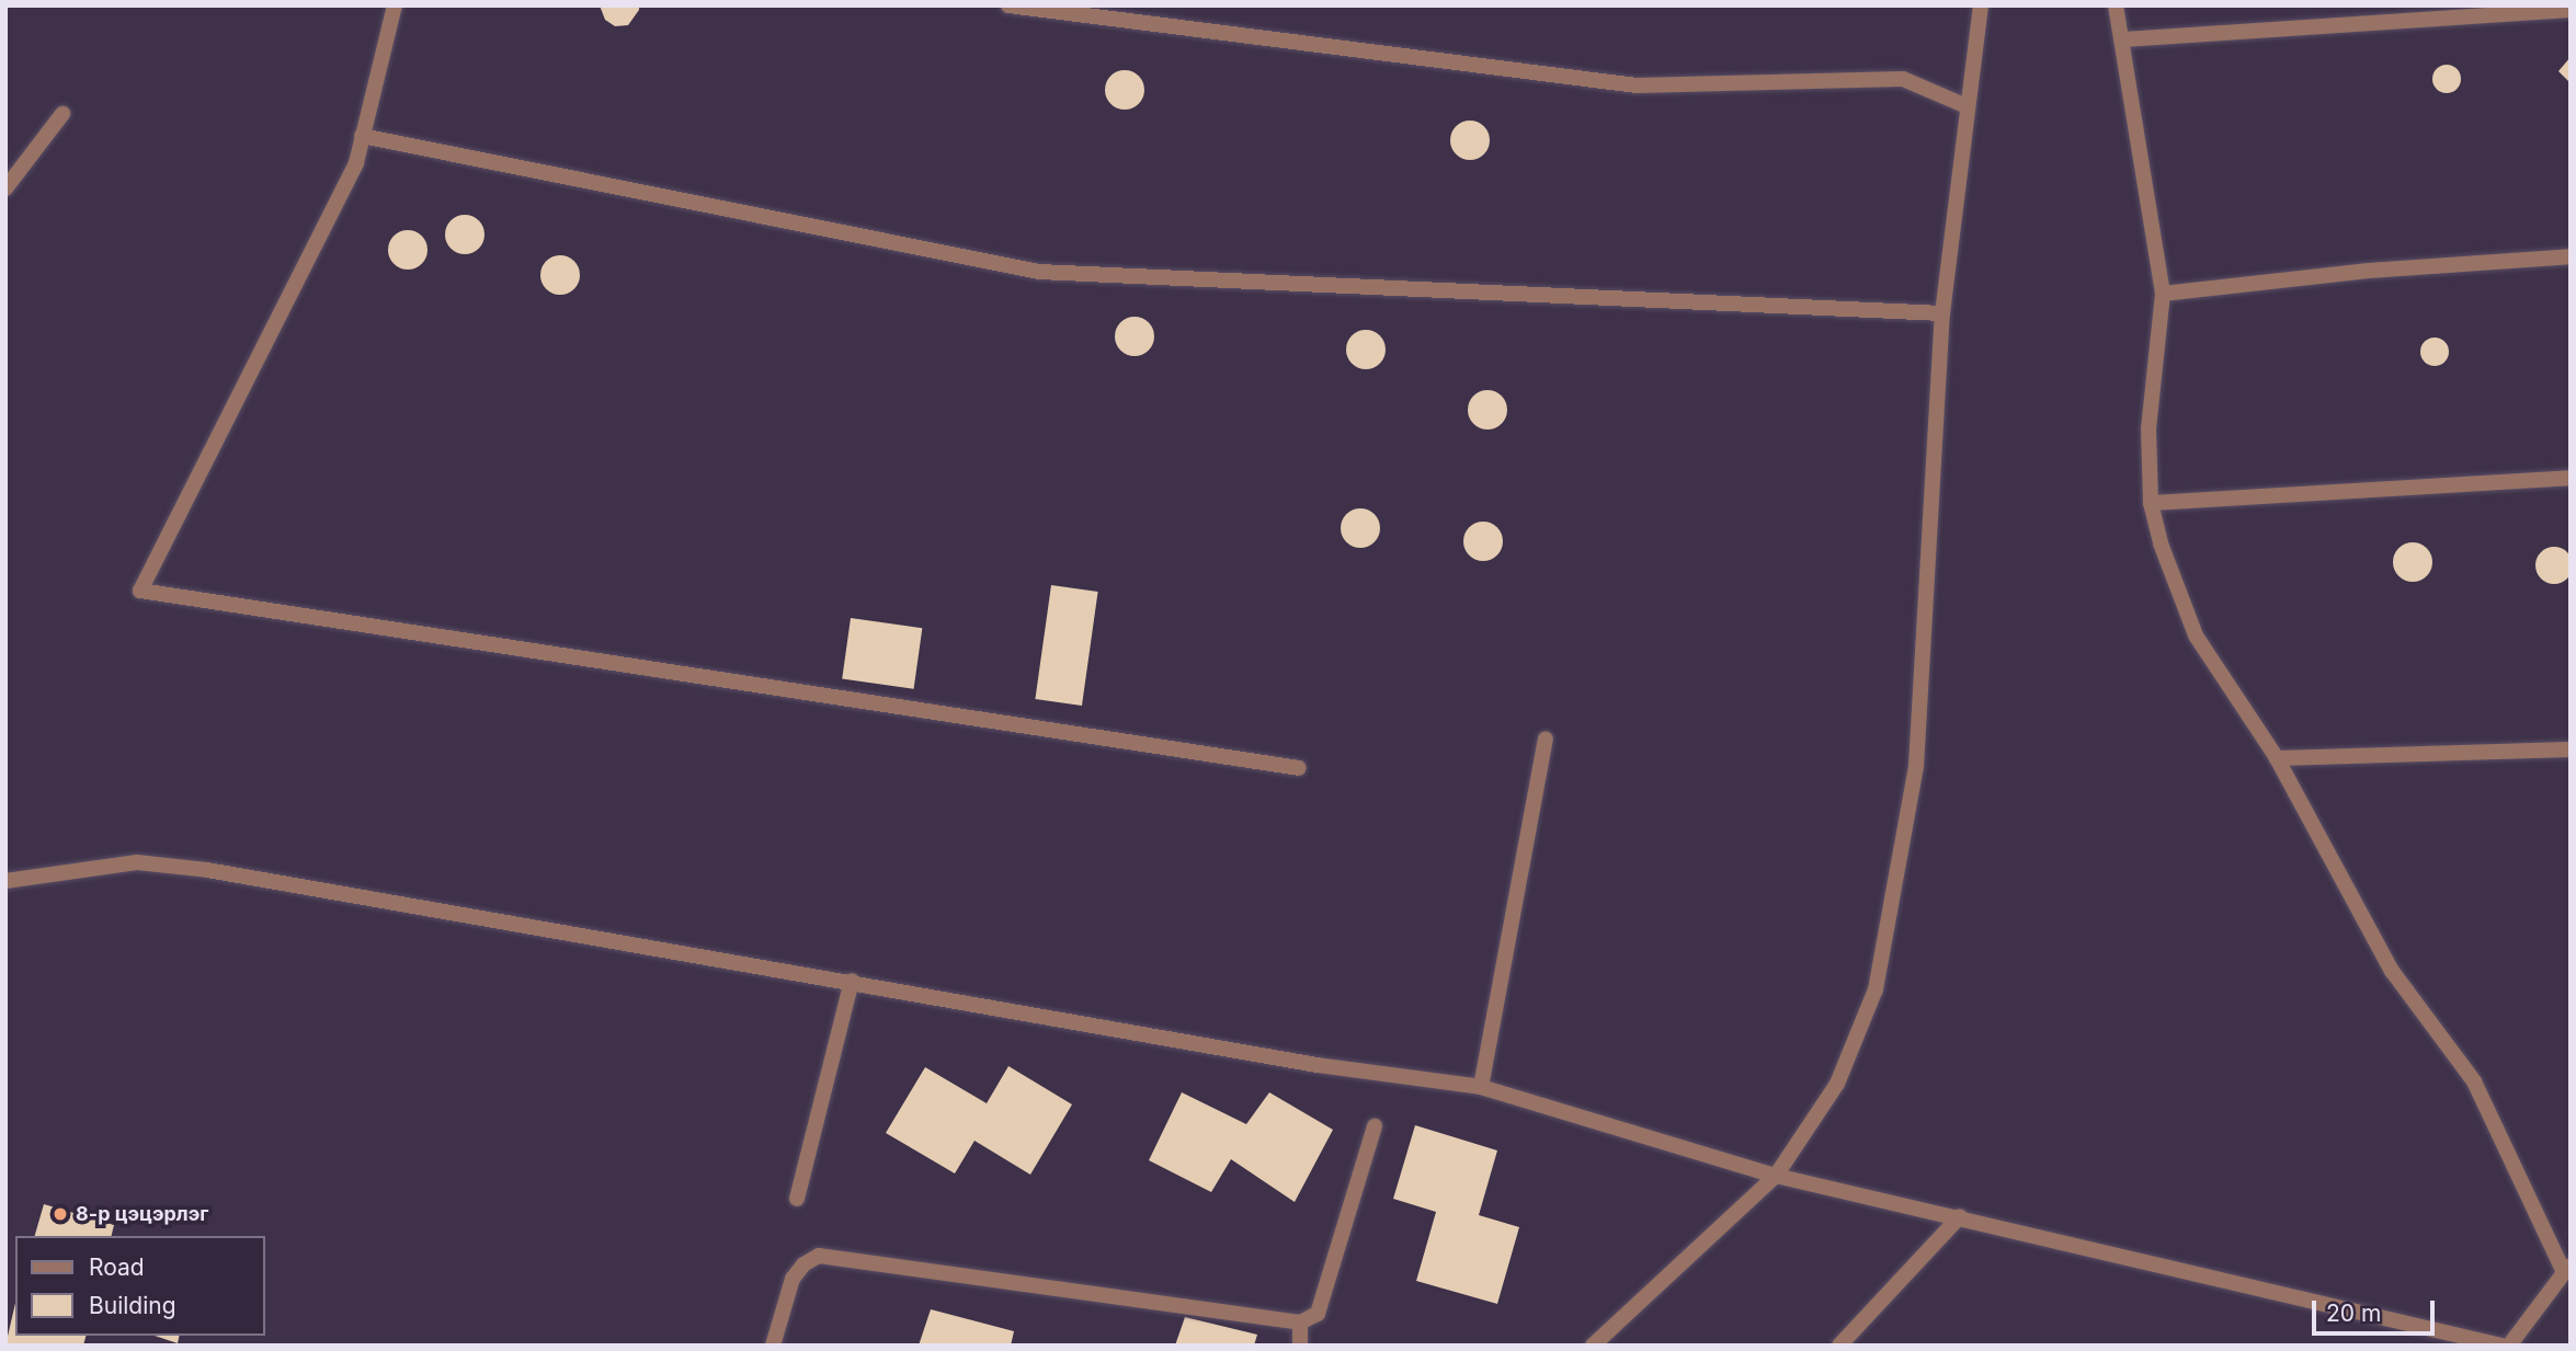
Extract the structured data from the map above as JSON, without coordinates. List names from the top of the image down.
{
  "places": ["8-р цэцэрлэг"],
  "legend": ["Road", "Building"],
  "scale_bar": "20 m"
}
